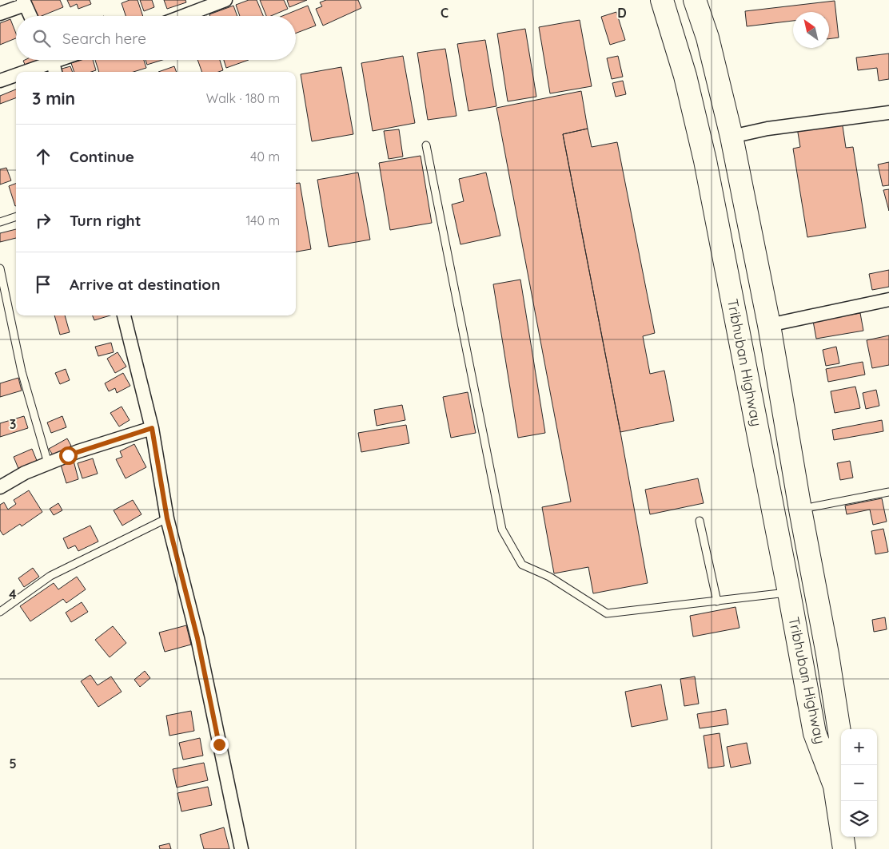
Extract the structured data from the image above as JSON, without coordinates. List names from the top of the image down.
{
  "streets": {
    "highway": ["Tribhuban Highway"]
  },
  "north": "top left",
  "page": {
    "search": "Search here",
    "heading": ["3 min", "Walk · 180 m"],
    "list": [
      ["Continue", "40 m"],
      ["Turn right", "140 m"],
      "Arrive at destination"
    ],
    "map_buttons": ["+", "−"]
  },
  "grid": {
    "columns": ["C", "D"],
    "rows": ["3", "4", "5"]
  }
}
